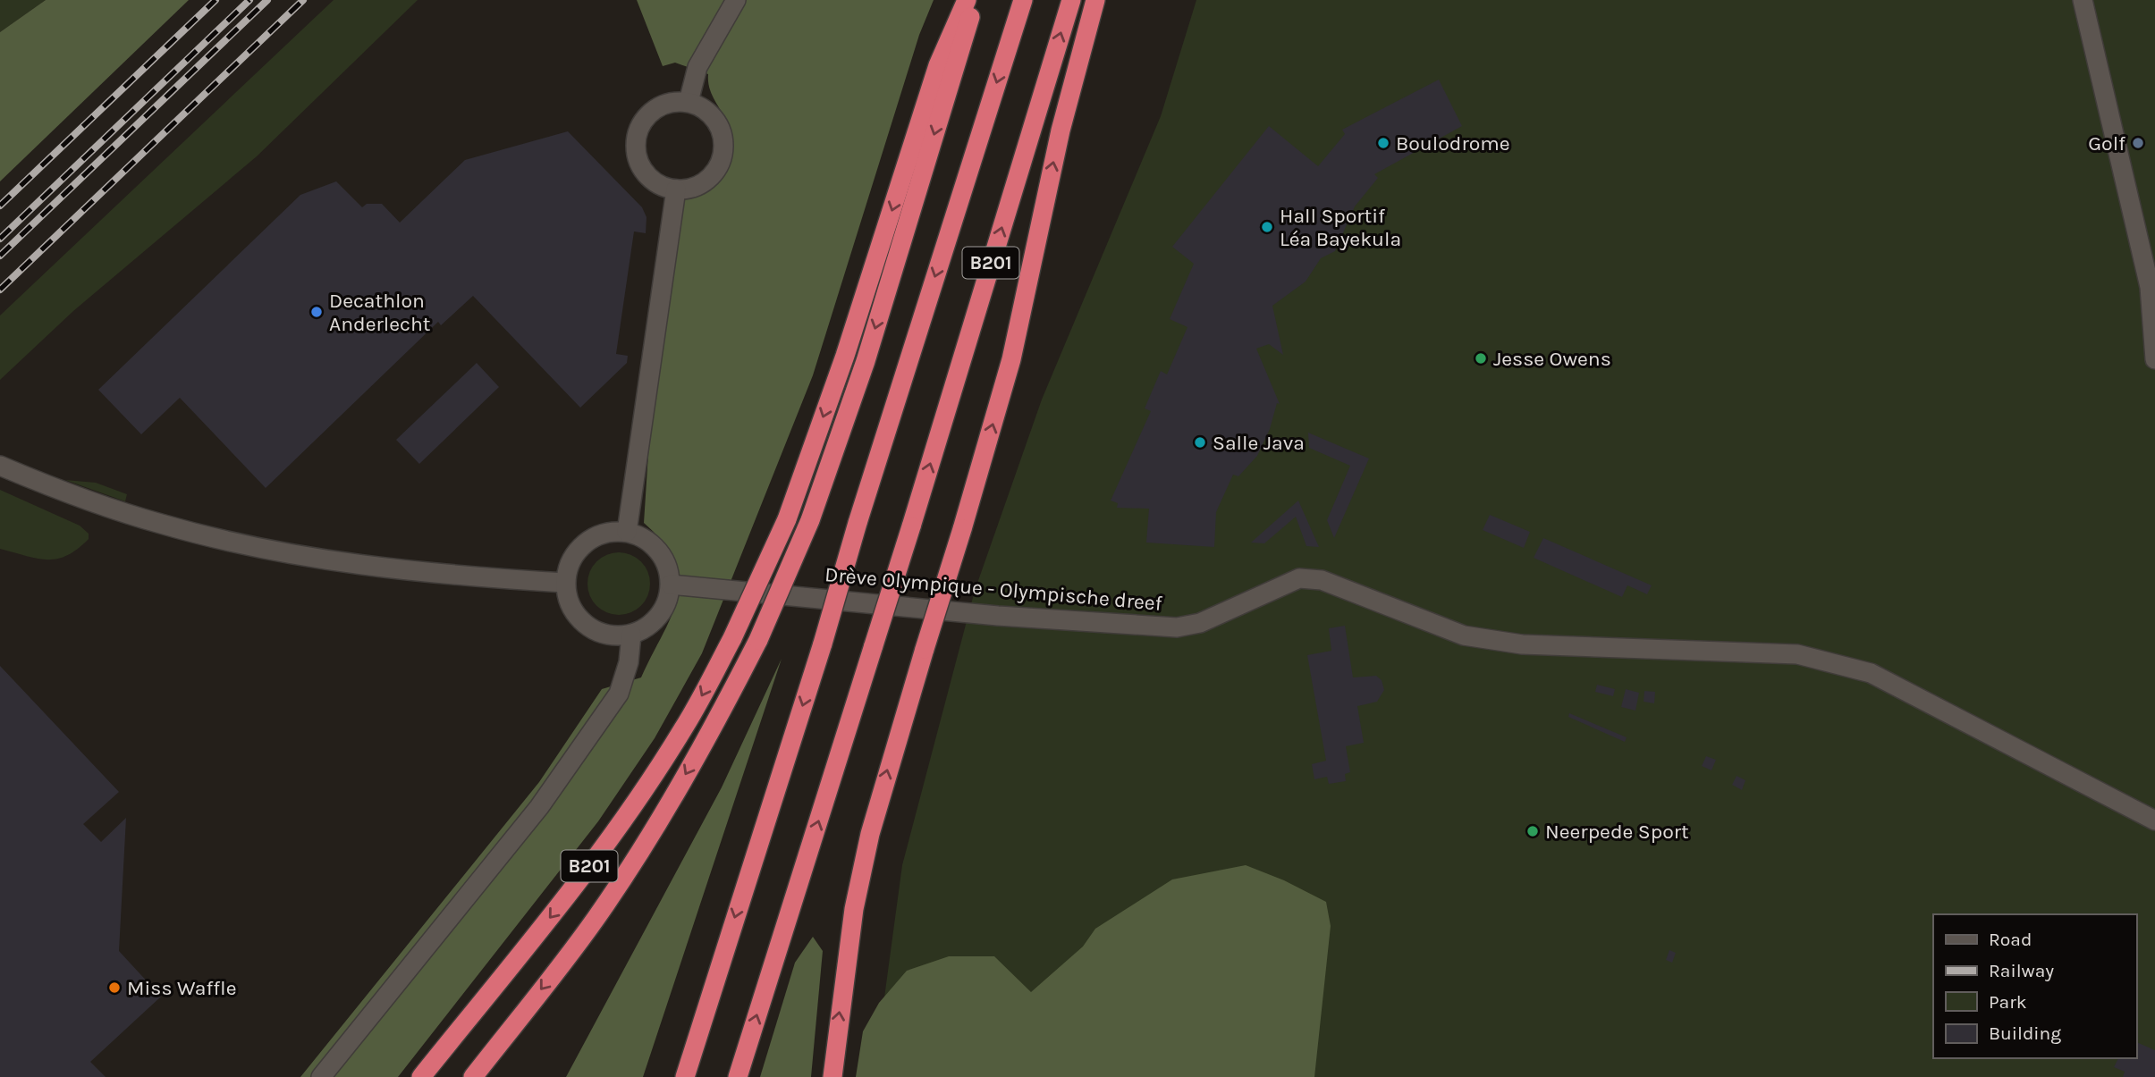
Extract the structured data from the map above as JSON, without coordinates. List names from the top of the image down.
{
  "streets": {
    "highway": ["B201"],
    "street": ["Drève Olympique - Olympische dreef"]
  },
  "places": [
    "Boulodrome",
    "Golf",
    "Hall Sportif Léa Bayekula",
    "Decathlon Anderlecht",
    "Jesse Owens",
    "Salle Java",
    "Neerpede Sport",
    "Miss Waffle"
  ],
  "legend": [
    "Road",
    "Railway",
    "Park",
    "Building"
  ]
}
